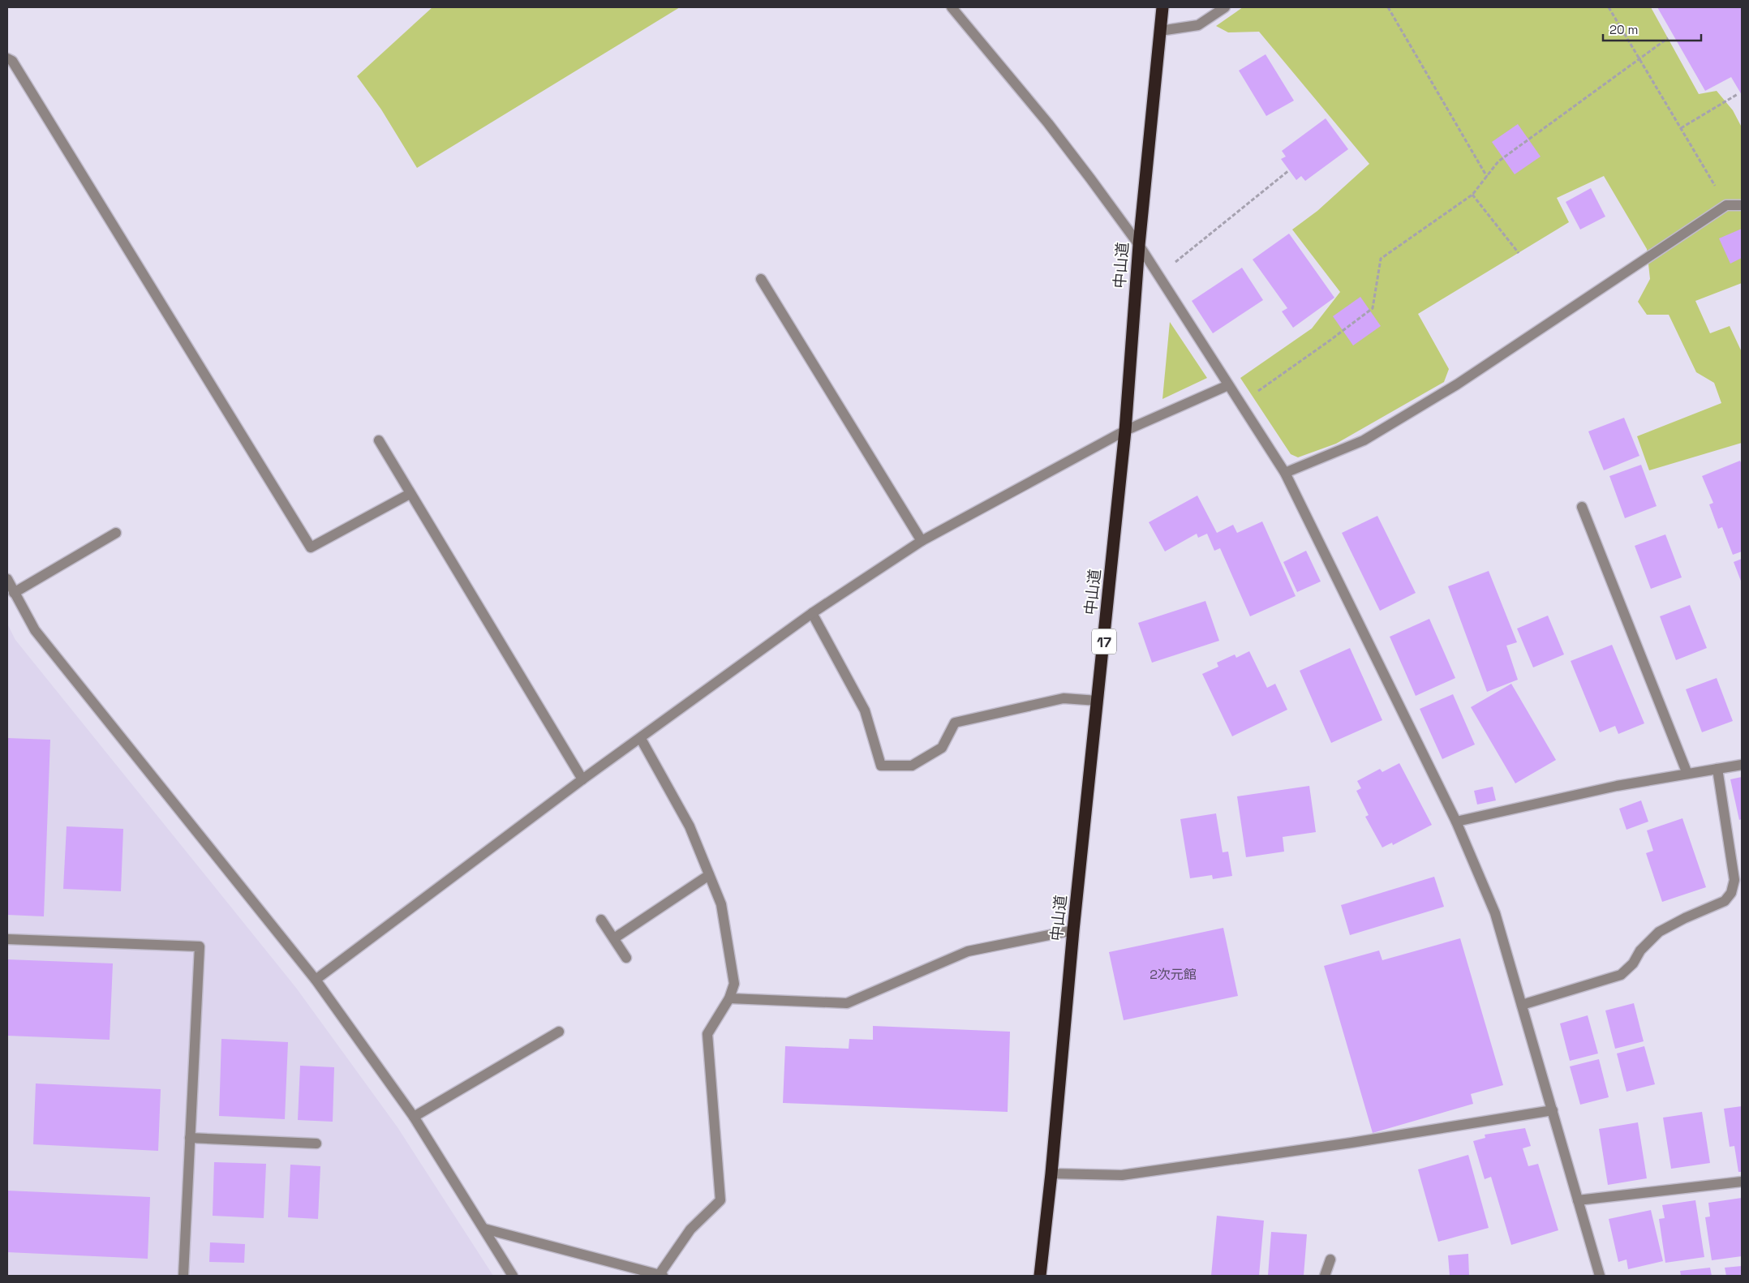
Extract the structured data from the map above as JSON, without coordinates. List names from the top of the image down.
{
  "streets": {
    "highway": ["中山道", "17"]
  },
  "house_numbers": ["2次元館"],
  "scale_bar": "20 m"
}
